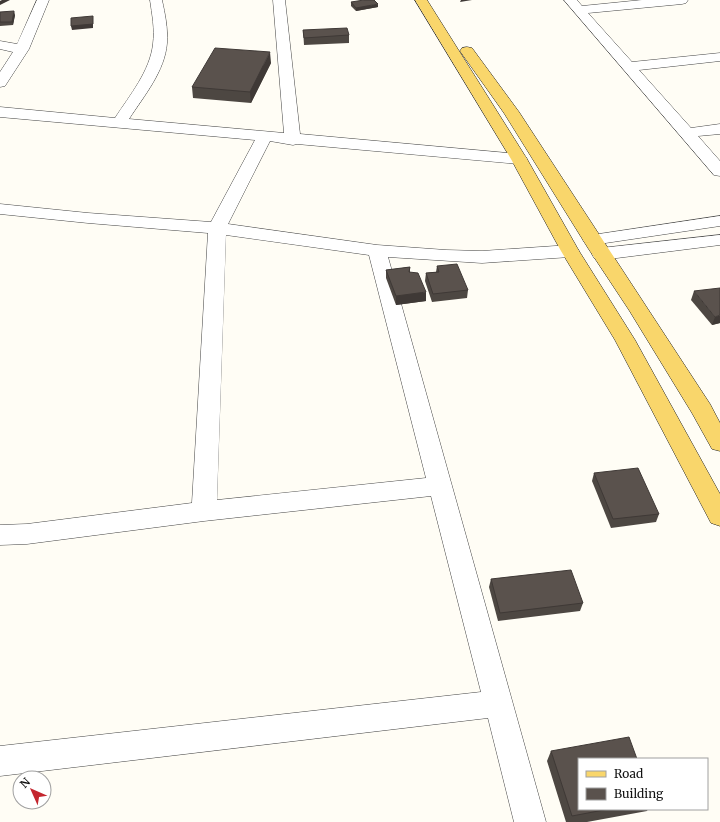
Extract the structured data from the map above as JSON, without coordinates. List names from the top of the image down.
{
  "legend": ["Road", "Building"],
  "north": "top left"
}
